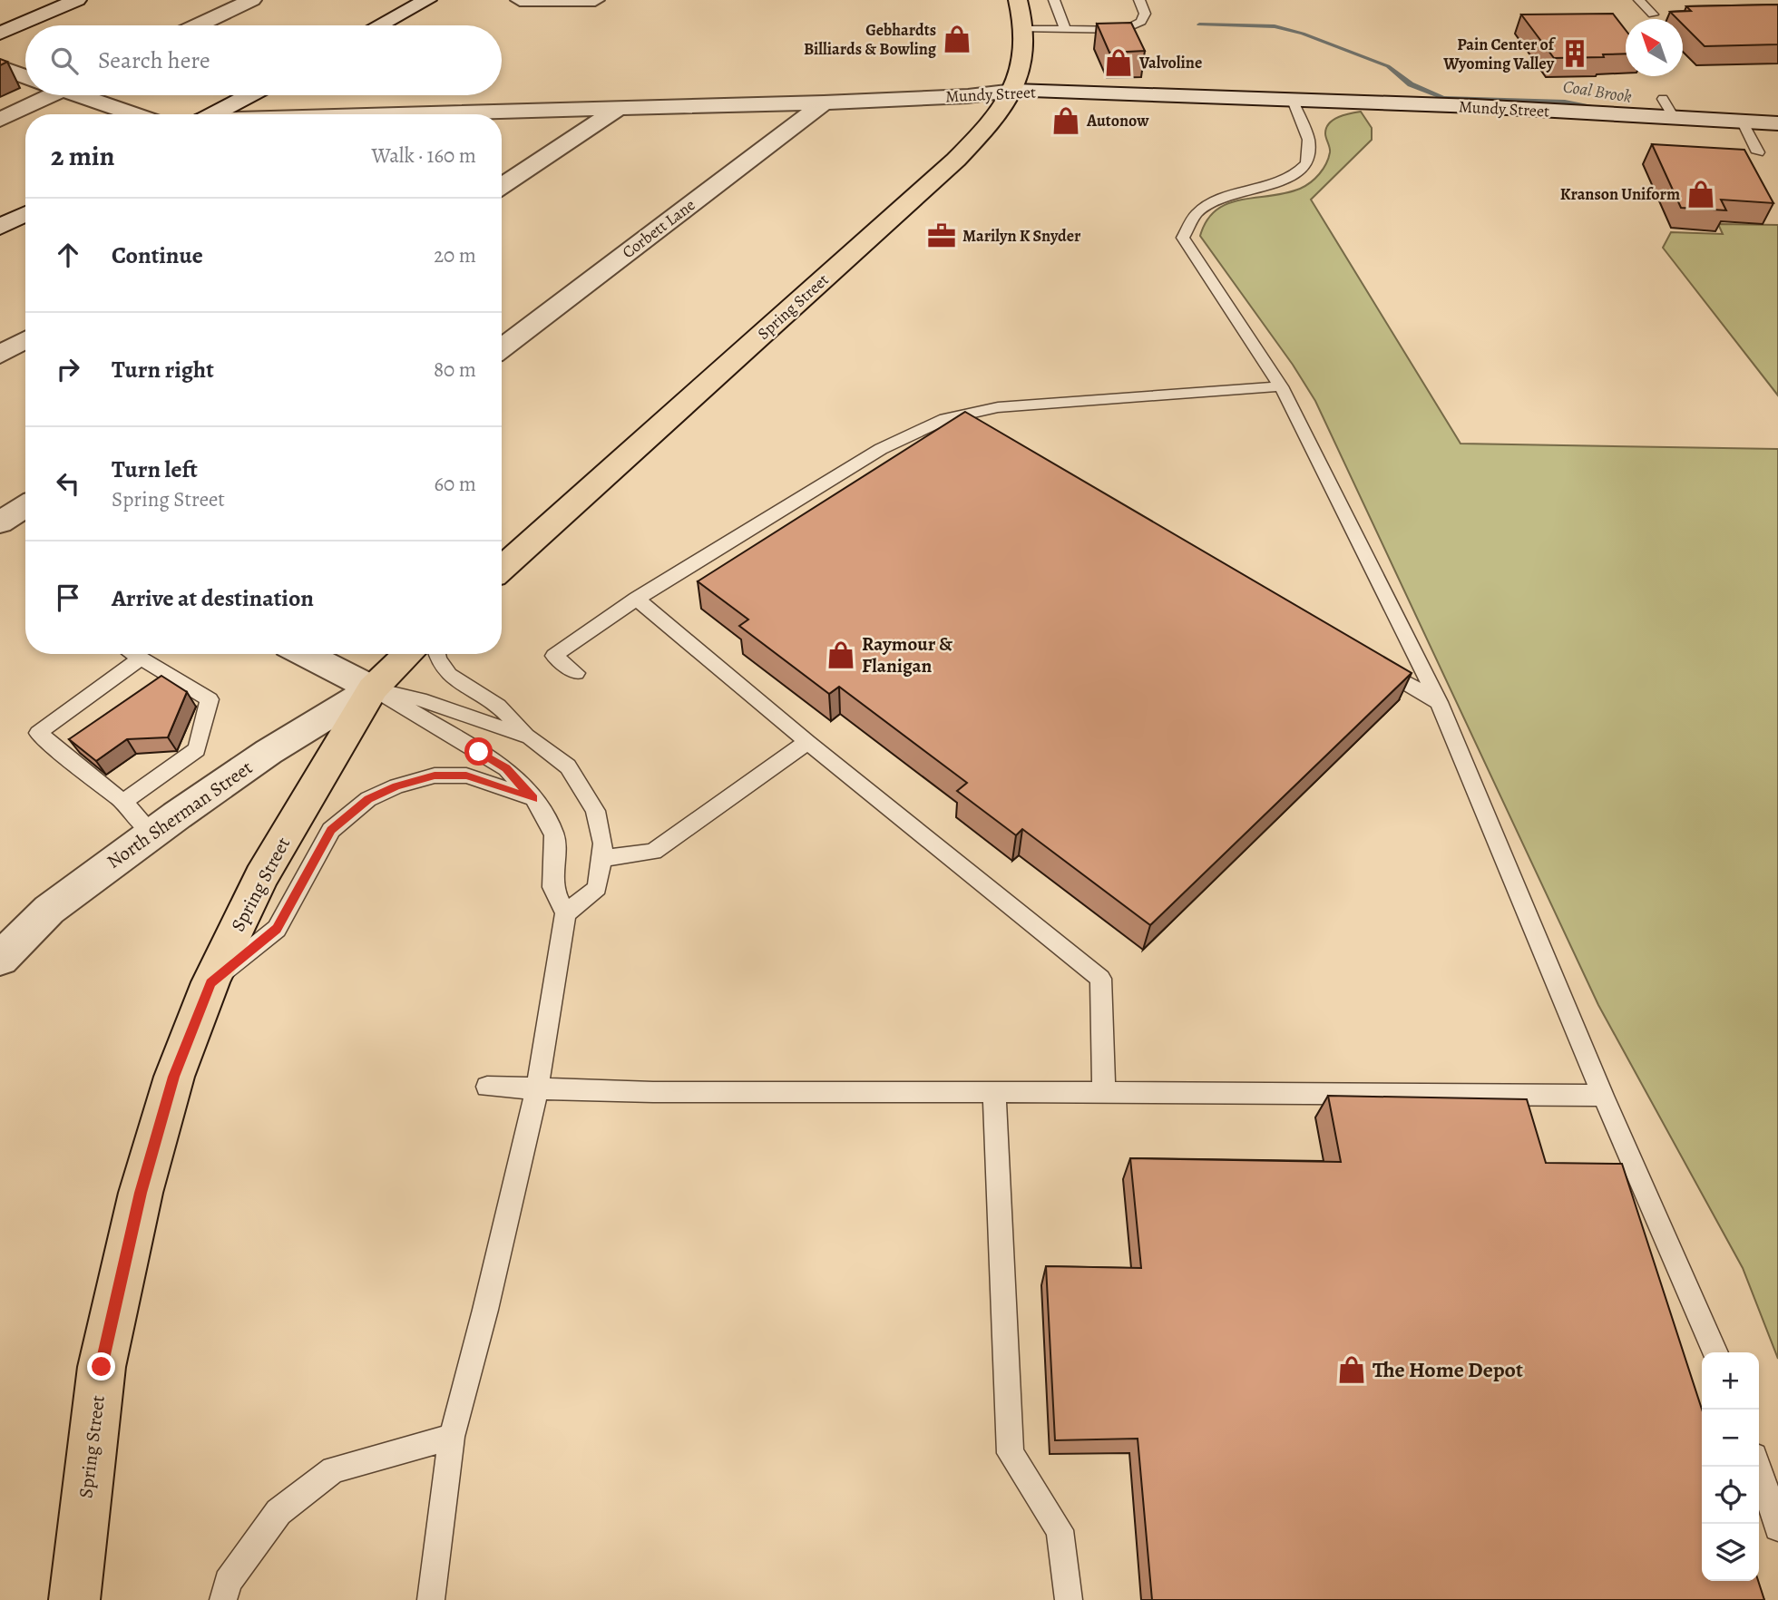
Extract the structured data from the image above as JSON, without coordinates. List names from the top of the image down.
{
  "streets": {
    "main road": ["Spring Street"],
    "street": ["Mundy Street", "Corbett Lane", "North Sherman Street"]
  },
  "crossings": [
    ["Mundy Street", "Corbett Lane"],
    ["Mundy Street", "Spring Street"],
    ["Spring Street", "North Sherman Street"]
  ],
  "water": ["Coal Brook"],
  "places": {
    "shop": [
      "Gebhardts Billiards & Bowling",
      "Valvoline",
      "Autonow",
      "Kranson Uniform",
      "Raymour & Flanigan",
      "The Home Depot"
    ],
    "building": ["Pain Center of Wyoming Valley"],
    "office": ["Marilyn K Snyder"]
  },
  "north": "top left",
  "page": {
    "search": "Search here",
    "heading": ["2 min", "Walk · 160 m"],
    "list": [
      ["Continue", "20 m"],
      ["Turn right", "80 m"],
      ["Turn left", "Spring Street", "60 m"],
      "Arrive at destination"
    ],
    "map_buttons": ["+", "−"]
  }
}
